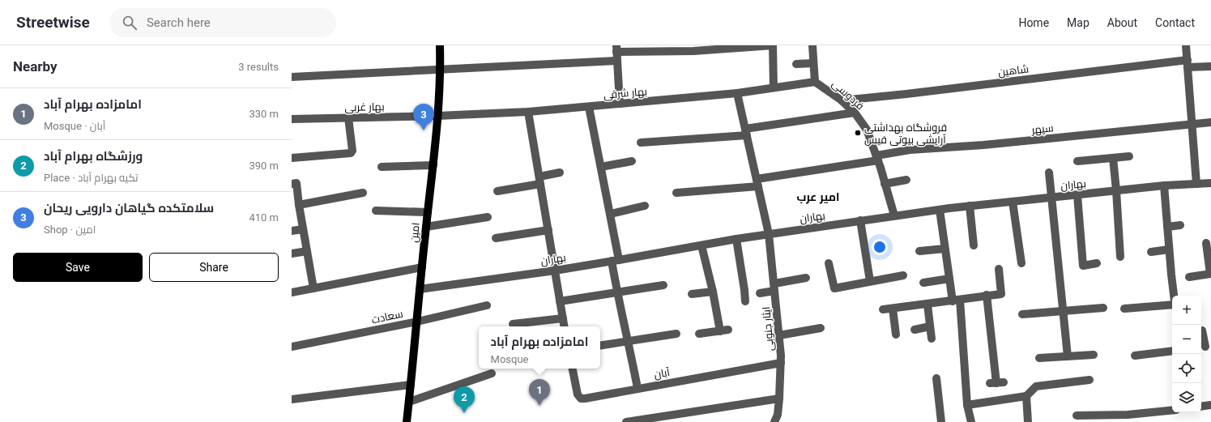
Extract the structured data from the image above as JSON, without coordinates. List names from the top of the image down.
{
  "streets": {
    "main road": ["امین"],
    "street": [
      "شاهین",
      "بهار شرقی",
      "فردوسی",
      "بهار غربی",
      "سپهر",
      "بهاران",
      "سعادت",
      "ایثار جنوبی",
      "آبان"
    ]
  },
  "crossings": [
    ["شاهین", "فردوسی"],
    ["بهار شرقی", "فردوسی"],
    ["بهار شرقی", "بهار غربی"],
    ["بهار شرقی", "امین"],
    ["بهار شرقی", "ایثار جنوبی"],
    ["فردوسی", "سپهر"],
    ["فردوسی", "بهاران"],
    ["بهار غربی", "امین"],
    ["سپهر", "ایثار جنوبی"],
    ["بهاران", "امین"],
    ["بهاران", "ایثار جنوبی"],
    ["امین", "سعادت"],
    ["ایثار جنوبی", "آبان"]
  ],
  "districts": ["امیر عرب"],
  "places": ["فروشگاه بهداشتی آرایشی بیوتی فیس"],
  "page": {
    "header": "Streetwise",
    "search": "Search here",
    "nav": [
      "Home",
      "Map",
      "About",
      "Contact"
    ],
    "heading": ["Nearby", "3 results"],
    "list": [
      {
        "mark": "1",
        "name": "امامزاده بهرام آباد",
        "note": "Mosque · آبان",
        "value": "330 m"
      },
      {
        "mark": "2",
        "name": "ورزشگاه بهرام آباد",
        "note": "Place · تکیه بهرام آباد",
        "value": "390 m"
      },
      {
        "mark": "3",
        "name": "سلامتکده گیاهان دارویی ریحان",
        "note": "Shop · امین",
        "value": "410 m"
      }
    ],
    "pins": ["3", "1", "2"],
    "buttons": ["Save", "Share"],
    "map_buttons": ["+", "−"],
    "popup": ["امامزاده بهرام آباد", "Mosque"]
  }
}
